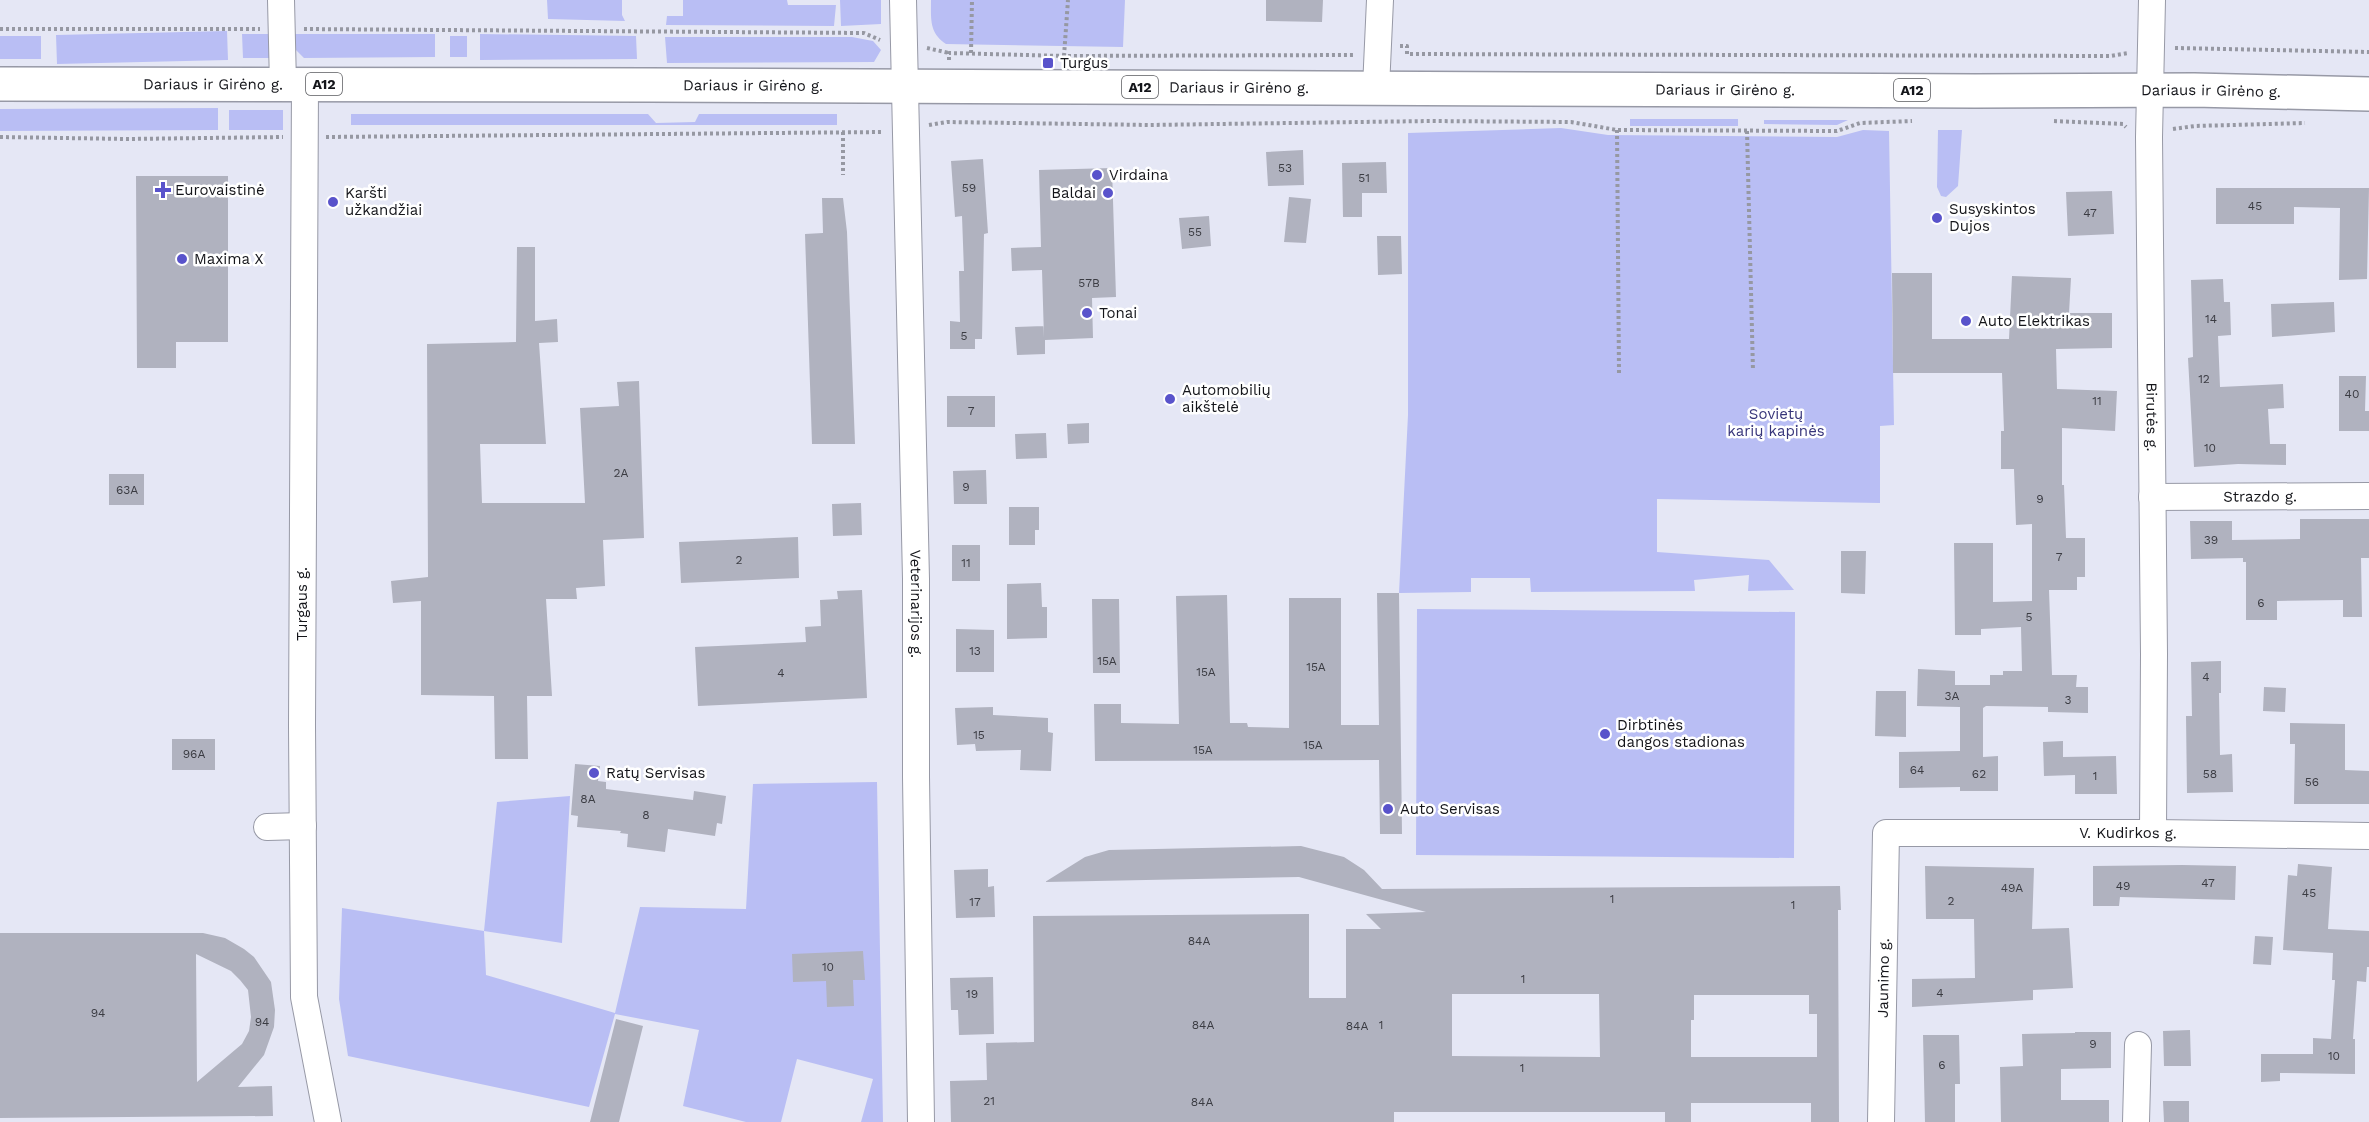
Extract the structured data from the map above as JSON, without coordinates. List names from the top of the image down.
{
  "streets": {
    "highway": ["Dariaus ir Girėno g.", "A12"],
    "street": [
      "Birutės g.",
      "Strazdo g.",
      "Turgaus g.",
      "Veterinarijos g.",
      "V. Kudirkos g.",
      "Jaunimo g."
    ]
  },
  "crossings": [
    ["Dariaus ir Girėno g.", "Birutės g."],
    ["Dariaus ir Girėno g.", "Turgaus g."],
    ["Dariaus ir Girėno g.", "Veterinarijos g."],
    ["Birutės g.", "Strazdo g."],
    ["Birutės g.", "V. Kudirkos g."],
    ["V. Kudirkos g.", "Jaunimo g."]
  ],
  "parks": ["Sovietų karių kapinės"],
  "places": {
    "transit": ["Turgus"],
    "other": [
      "Virdaina",
      "Baldai",
      "Karšti užkandžiai",
      "Susyskintos Dujos",
      "Maxima X",
      "Tonai",
      "Auto Elektrikas",
      "Automobilių aikštelė",
      "Dirbtinės dangos stadionas",
      "Ratų Servisas",
      "Auto Servisas"
    ],
    "health": ["Eurovaistinė"]
  },
  "house_numbers": [
    "53",
    "51",
    "59",
    "45",
    "47",
    "55",
    "57B",
    "14",
    "5",
    "12",
    "40",
    "11",
    "7",
    "10",
    "2A",
    "9",
    "63A",
    "9",
    "39",
    "7",
    "2",
    "11",
    "6",
    "5",
    "13",
    "15A",
    "15A",
    "15A",
    "4",
    "4",
    "3A",
    "3",
    "15",
    "15A",
    "15A",
    "96A",
    "64",
    "62",
    "58",
    "1",
    "56",
    "8A",
    "8",
    "47",
    "49",
    "49A",
    "45",
    "1",
    "2",
    "17",
    "1",
    "84A",
    "10",
    "1",
    "4",
    "19",
    "94",
    "94",
    "84A",
    "1",
    "84A",
    "9",
    "10",
    "6",
    "1",
    "21",
    "84A"
  ]
}
